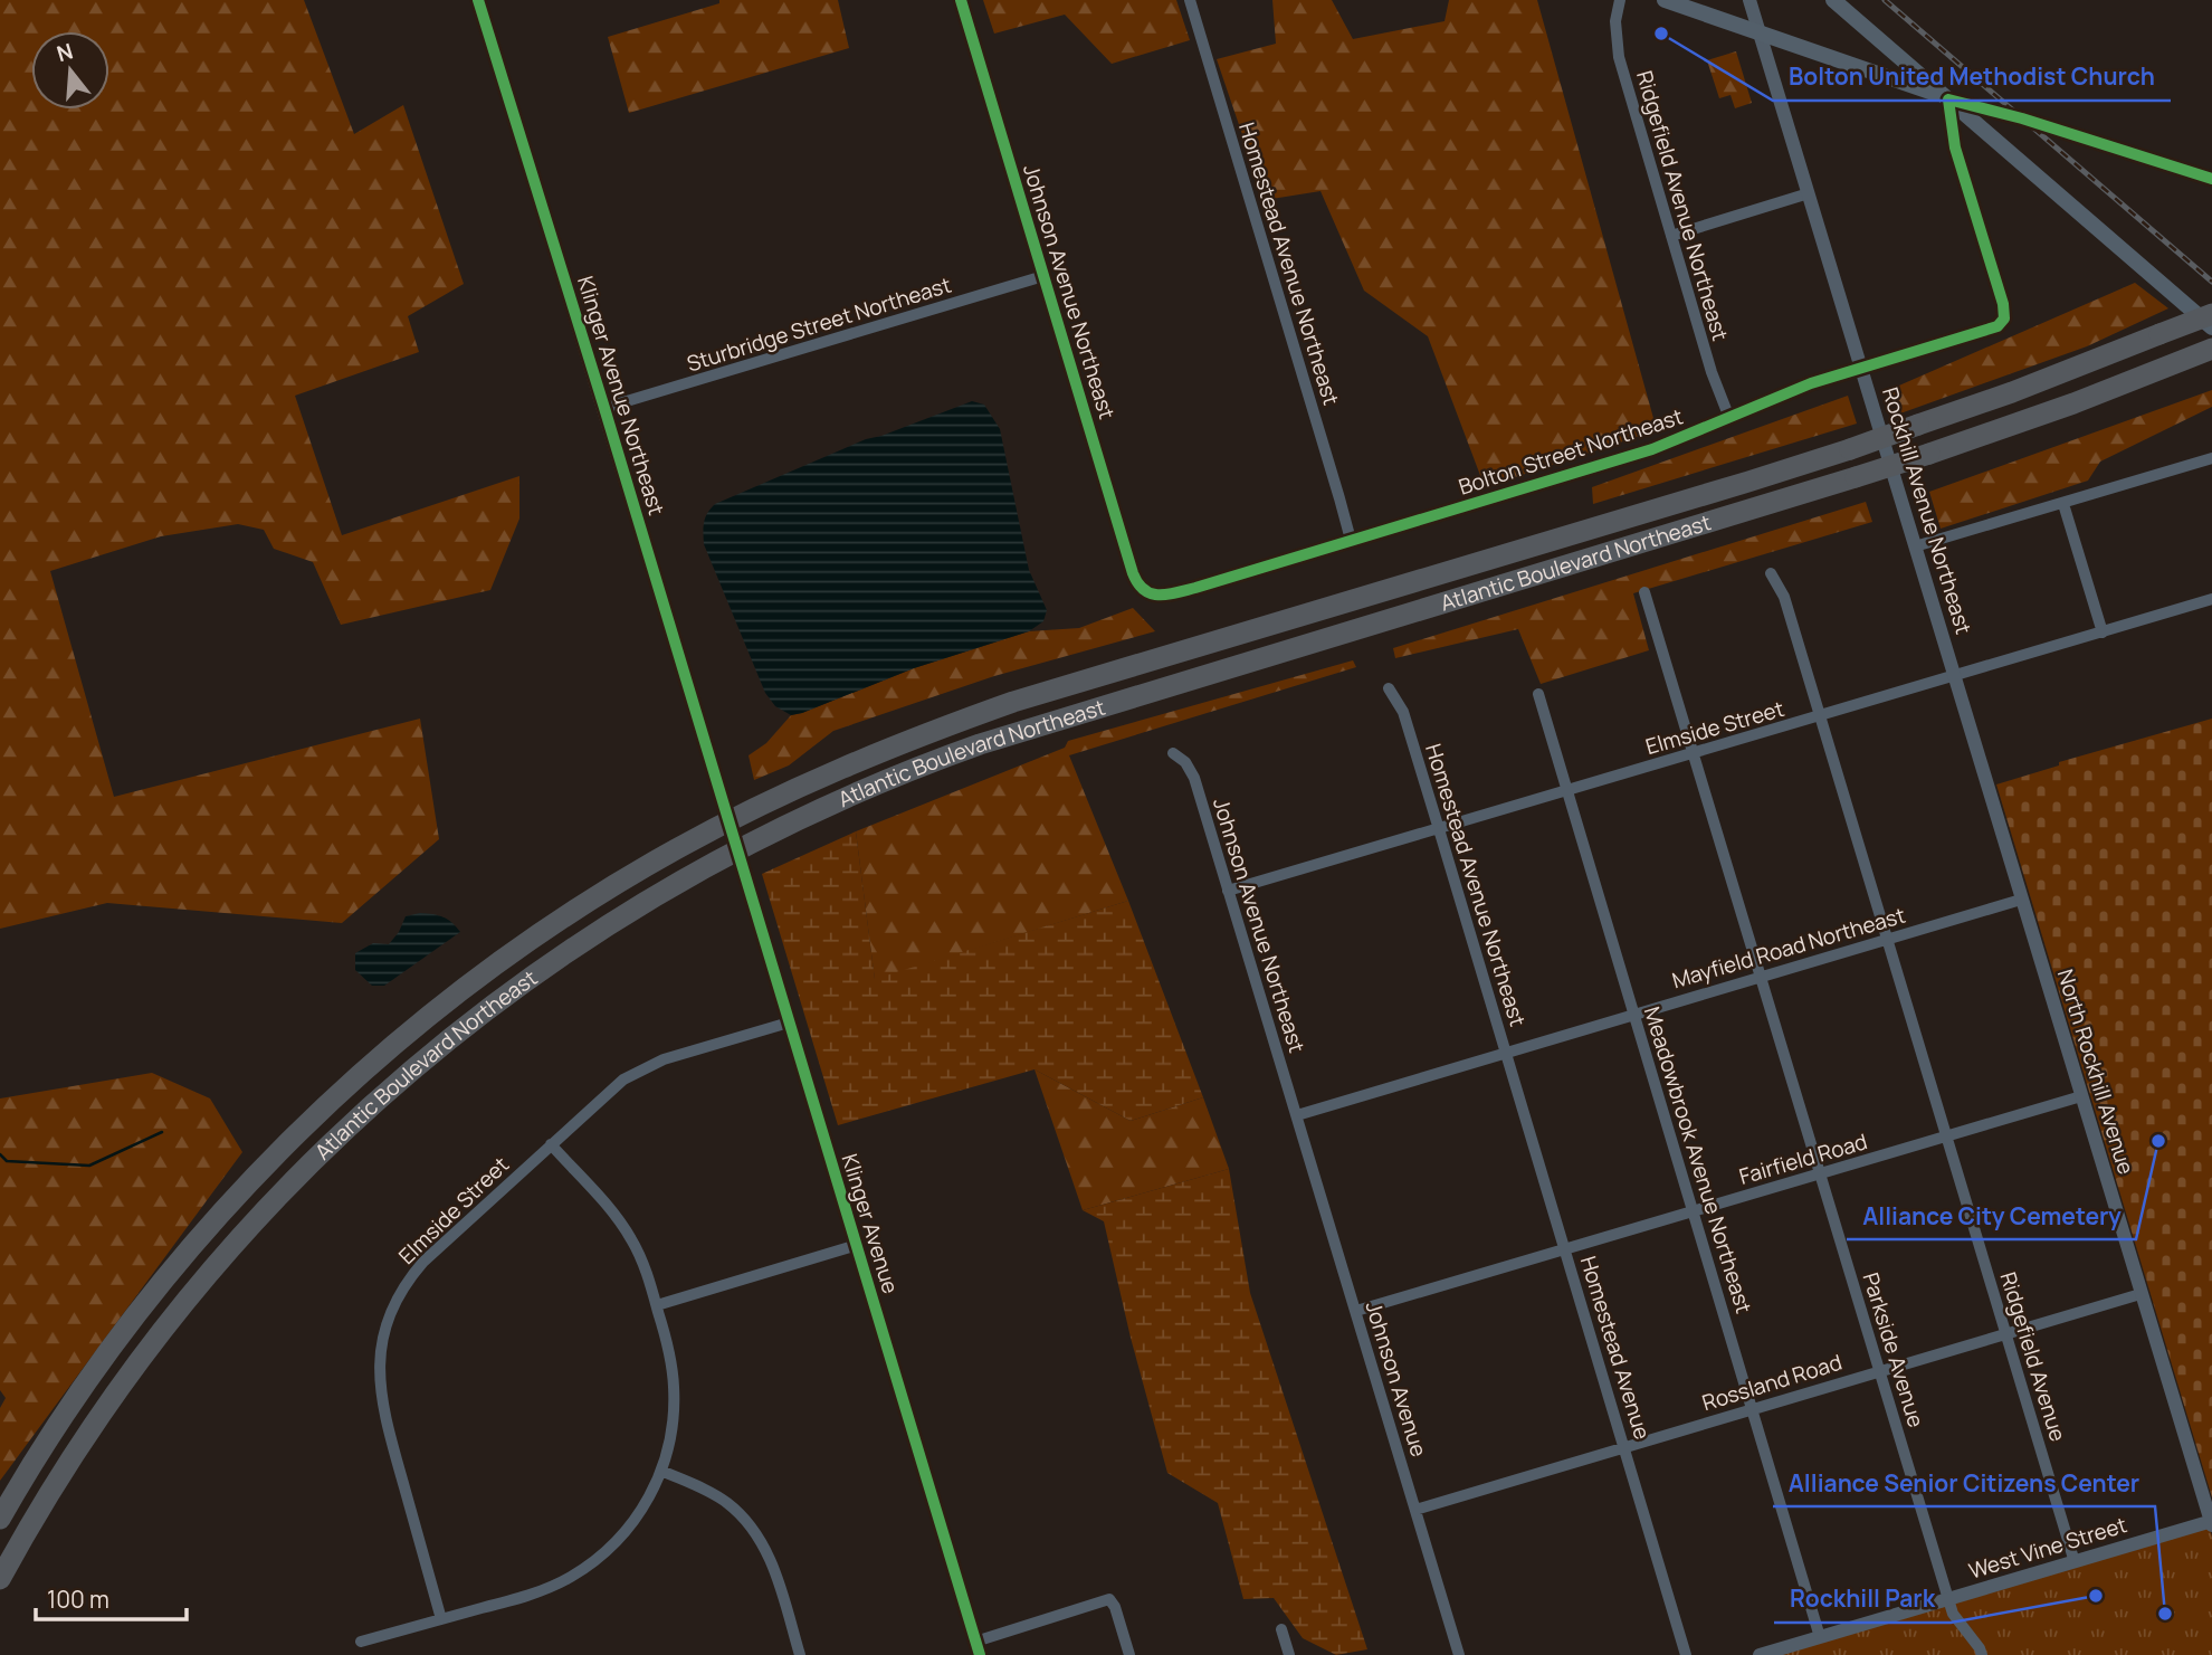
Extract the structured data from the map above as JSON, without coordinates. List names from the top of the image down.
{
  "streets": {
    "highway": ["Atlantic Boulevard Northeast"],
    "street": [
      "Ridgefield Avenue Northeast",
      "Homestead Avenue Northeast",
      "Johnson Avenue Northeast",
      "Sturbridge Street Northeast",
      "Klinger Avenue Northeast",
      "Bolton Street Northeast",
      "Rockhill Avenue Northeast",
      "Elmside Street",
      "Mayfield Road Northeast",
      "North Rockhill Avenue",
      "Fairfield Road",
      "Meadowbrook Avenue Northeast",
      "Klinger Avenue",
      "Homestead Avenue",
      "Parkside Avenue",
      "Ridgefield Avenue",
      "Johnson Avenue",
      "Rossland Road",
      "West Vine Street"
    ]
  },
  "crossings": [
    ["Ridgefield Avenue Northeast", "Bolton Street Northeast"],
    ["Homestead Avenue Northeast", "Bolton Street Northeast"],
    ["Homestead Avenue Northeast", "Elmside Street"],
    ["Homestead Avenue Northeast", "Mayfield Road Northeast"],
    ["Homestead Avenue Northeast", "Homestead Avenue"],
    ["Johnson Avenue Northeast", "Sturbridge Street Northeast"],
    ["Johnson Avenue Northeast", "Bolton Street Northeast"],
    ["Johnson Avenue Northeast", "Elmside Street"],
    ["Johnson Avenue Northeast", "Mayfield Road Northeast"],
    ["Johnson Avenue Northeast", "Johnson Avenue"],
    ["Sturbridge Street Northeast", "Klinger Avenue Northeast"],
    ["Klinger Avenue Northeast", "Klinger Avenue"],
    ["Bolton Street Northeast", "Rockhill Avenue Northeast"],
    ["Rockhill Avenue Northeast", "Elmside Street"],
    ["Rockhill Avenue Northeast", "Mayfield Road Northeast"],
    ["Rockhill Avenue Northeast", "North Rockhill Avenue"],
    ["Elmside Street", "Meadowbrook Avenue Northeast"],
    ["Elmside Street", "Klinger Avenue"],
    ["Elmside Street", "Parkside Avenue"],
    ["Mayfield Road Northeast", "North Rockhill Avenue"],
    ["Mayfield Road Northeast", "Meadowbrook Avenue Northeast"],
    ["Mayfield Road Northeast", "Homestead Avenue"],
    ["Mayfield Road Northeast", "Parkside Avenue"],
    ["Mayfield Road Northeast", "Ridgefield Avenue"],
    ["Mayfield Road Northeast", "Johnson Avenue"],
    ["North Rockhill Avenue", "Fairfield Road"],
    ["North Rockhill Avenue", "Rossland Road"],
    ["North Rockhill Avenue", "West Vine Street"],
    ["Fairfield Road", "Meadowbrook Avenue Northeast"],
    ["Fairfield Road", "Homestead Avenue"],
    ["Fairfield Road", "Parkside Avenue"],
    ["Fairfield Road", "Ridgefield Avenue"],
    ["Fairfield Road", "Johnson Avenue"],
    ["Meadowbrook Avenue Northeast", "Rossland Road"],
    ["Meadowbrook Avenue Northeast", "West Vine Street"],
    ["Homestead Avenue", "Rossland Road"],
    ["Parkside Avenue", "Rossland Road"],
    ["Parkside Avenue", "West Vine Street"],
    ["Ridgefield Avenue", "Rossland Road"],
    ["Ridgefield Avenue", "West Vine Street"],
    ["Johnson Avenue", "Rossland Road"]
  ],
  "places": [
    "Bolton United Methodist Church",
    "Alliance City Cemetery",
    "Rockhill Park",
    "Alliance Senior Citizens Center"
  ],
  "scale_bar": "100 m",
  "north": "top"
}
